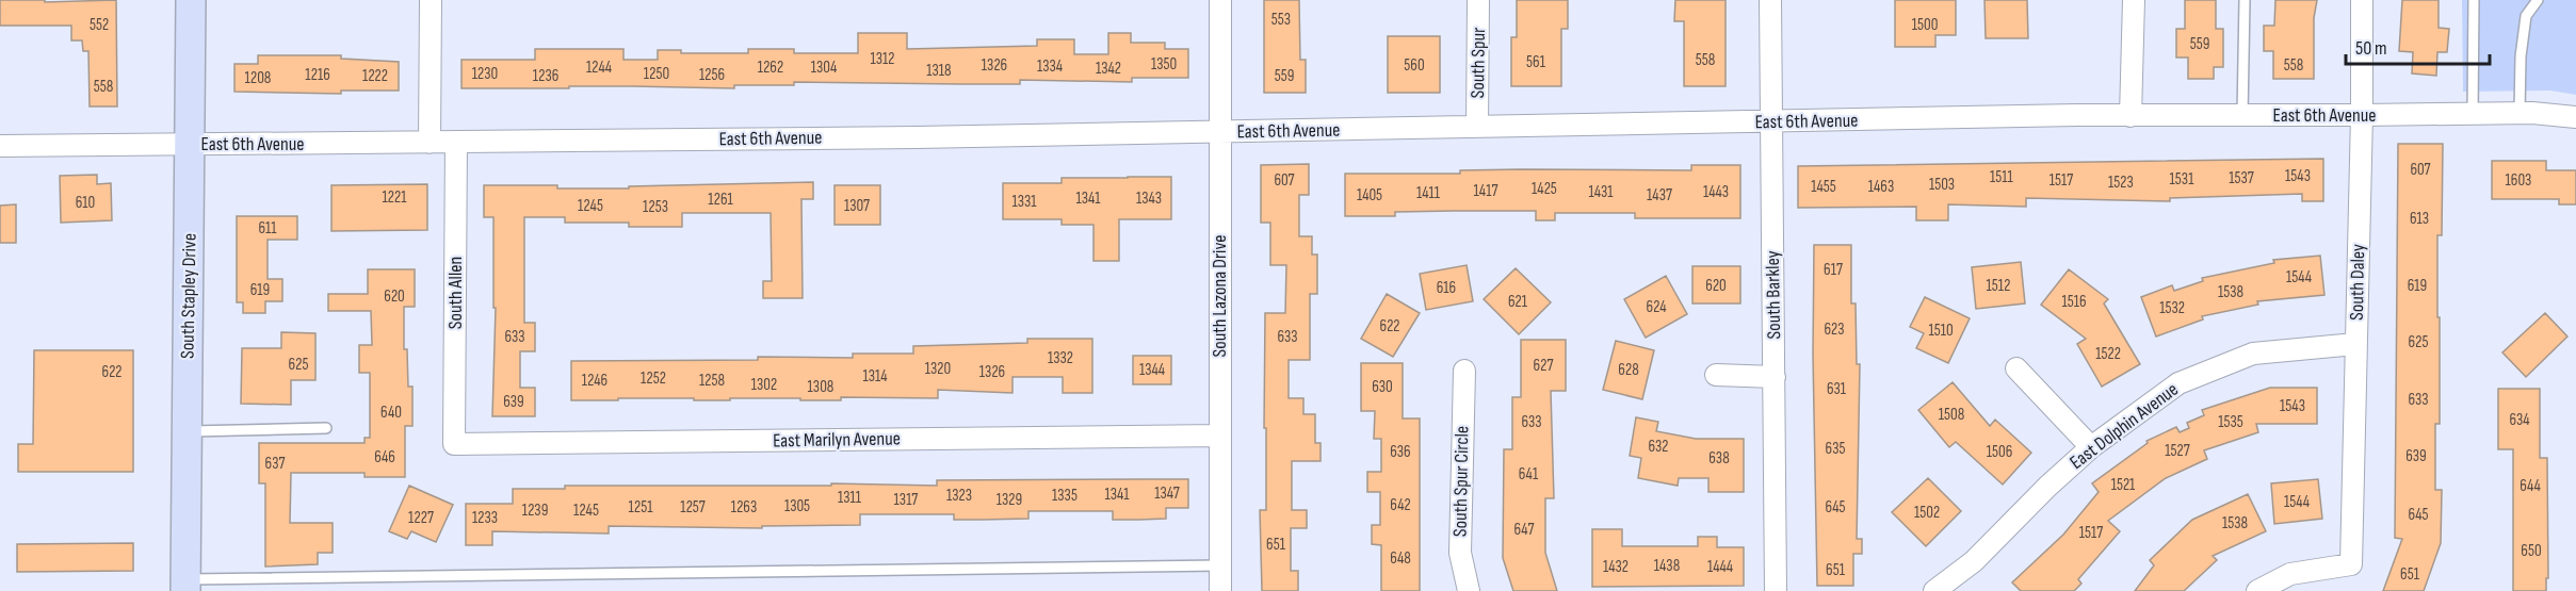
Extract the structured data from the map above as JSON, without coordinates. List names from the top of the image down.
{
  "streets": {
    "main road": ["South Stapley Drive"],
    "street": [
      "South Spur",
      "East 6th Avenue",
      "South Daley",
      "South Allen",
      "South Barkley",
      "South Lazona Drive",
      "East Dolphin Avenue",
      "East Marilyn Avenue",
      "South Spur Circle"
    ]
  },
  "crossings": [
    ["South Spur", "East 6th Avenue"],
    ["East 6th Avenue", "South Daley"],
    ["East 6th Avenue", "South Allen"],
    ["East 6th Avenue", "South Barkley"],
    ["East 6th Avenue", "South Stapley Drive"],
    ["East 6th Avenue", "South Lazona Drive"],
    ["South Daley", "East Dolphin Avenue"],
    ["South Allen", "East Marilyn Avenue"],
    ["South Lazona Drive", "East Marilyn Avenue"]
  ],
  "house_numbers": [
    "553",
    "552",
    "1500",
    "559",
    "1312",
    "558",
    "561",
    "1350",
    "1326",
    "560",
    "558",
    "1334",
    "1244",
    "1262",
    "1304",
    "1342",
    "1318",
    "1230",
    "1250",
    "1216",
    "1256",
    "1222",
    "1236",
    "559",
    "1208",
    "558",
    "607",
    "1543",
    "1511",
    "1537",
    "1531",
    "607",
    "1517",
    "1603",
    "1523",
    "1503",
    "1455",
    "1463",
    "1425",
    "1417",
    "1431",
    "1443",
    "1411",
    "1405",
    "1437",
    "1221",
    "1341",
    "1343",
    "1261",
    "1331",
    "610",
    "1245",
    "1307",
    "1253",
    "613",
    "611",
    "617",
    "1544",
    "620",
    "1512",
    "619",
    "616",
    "619",
    "1538",
    "620",
    "621",
    "1516",
    "624",
    "1532",
    "622",
    "623",
    "1510",
    "633",
    "633",
    "625",
    "1522",
    "1332",
    "625",
    "627",
    "1320",
    "1344",
    "628",
    "622",
    "1326",
    "1314",
    "1252",
    "1246",
    "1258",
    "1302",
    "1308",
    "630",
    "631",
    "633",
    "639",
    "1543",
    "640",
    "1508",
    "634",
    "633",
    "1535",
    "632",
    "635",
    "1527",
    "636",
    "1506",
    "639",
    "646",
    "638",
    "637",
    "641",
    "1521",
    "644",
    "1347",
    "1341",
    "1323",
    "1335",
    "1311",
    "1317",
    "1329",
    "1544",
    "642",
    "1305",
    "1251",
    "1257",
    "1263",
    "645",
    "1239",
    "1245",
    "1502",
    "645",
    "1227",
    "1233",
    "1538",
    "647",
    "1517",
    "651",
    "650",
    "648",
    "1438",
    "1432",
    "1444",
    "651",
    "651"
  ],
  "scale_bar": "50 m"
}
